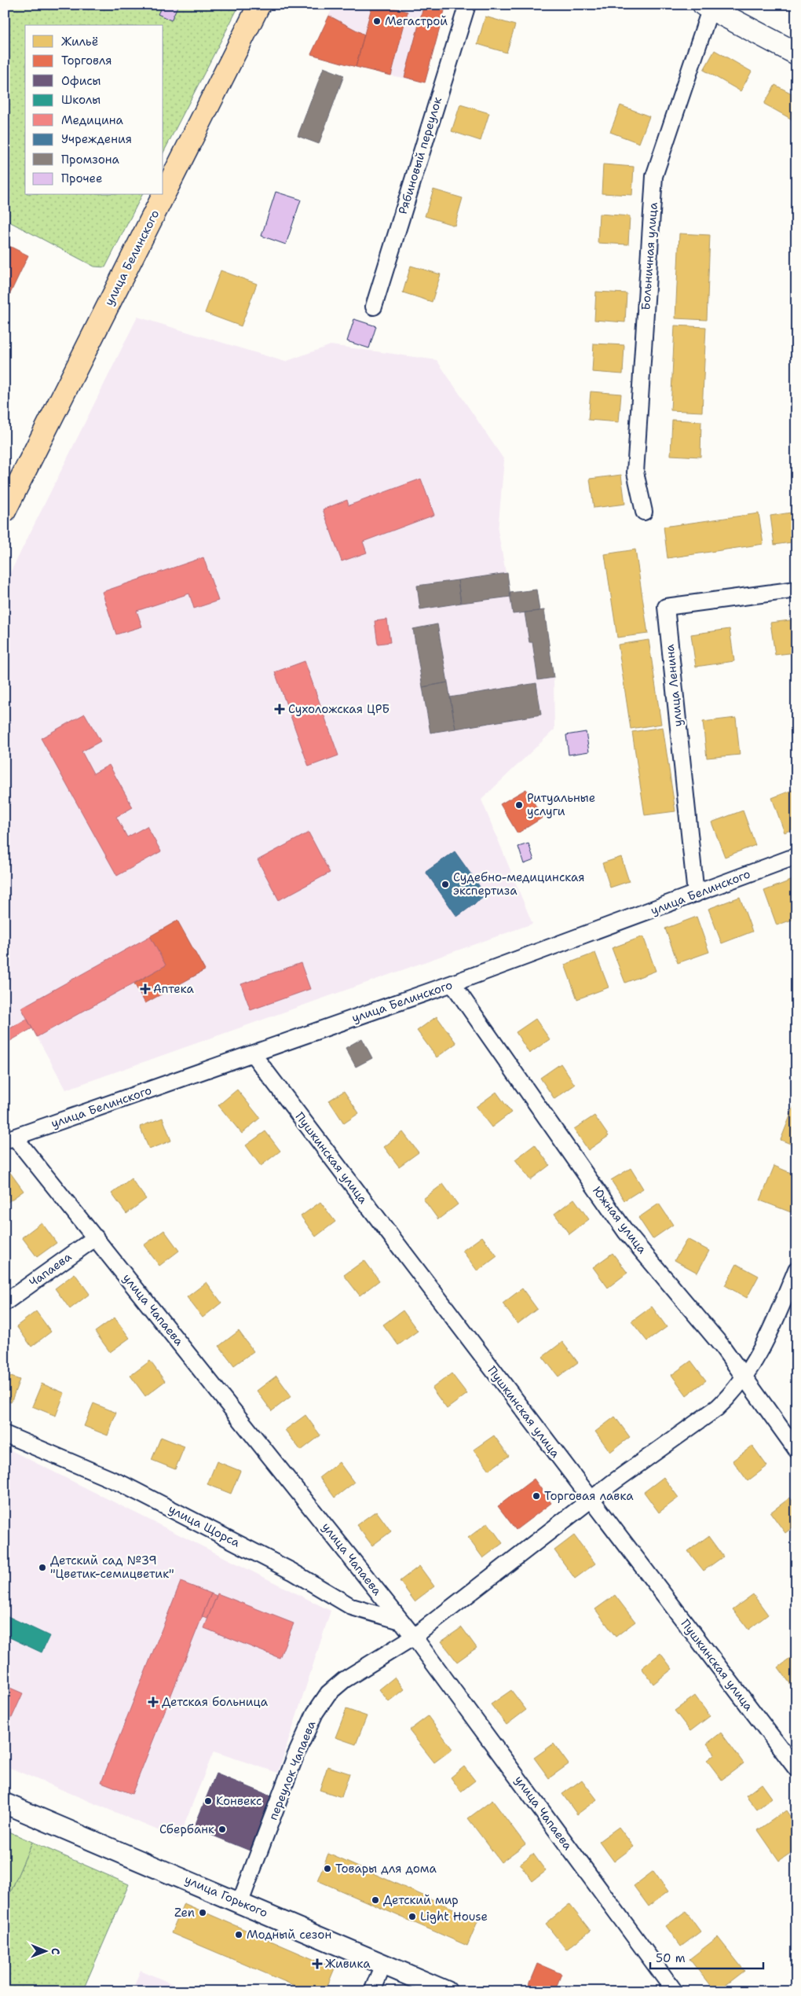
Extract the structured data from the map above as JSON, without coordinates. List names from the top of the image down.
{
  "streets": {
    "main road": ["Больничная улица", "улица Белинского"],
    "street": [
      "Рябиновый переулок",
      "улица Ленина",
      "Пушкинская улица",
      "Южная улица",
      "Чапаева",
      "улица Чапаева",
      "улица Щорса",
      "переулок Чапаева",
      "улица Горького"
    ]
  },
  "crossings": [
    ["улица Белинского", "улица Ленина"],
    ["улица Белинского", "Пушкинская улица"],
    ["улица Белинского", "Южная улица"],
    ["улица Белинского", "улица Чапаева"],
    ["Пушкинская улица", "переулок Чапаева"],
    ["Южная улица", "переулок Чапаева"],
    ["Чапаева", "улица Чапаева"],
    ["улица Чапаева", "улица Щорса"],
    ["улица Чапаева", "переулок Чапаева"],
    ["переулок Чапаева", "улица Горького"]
  ],
  "places": {
    "other": [
      "Мегастрой",
      "Ритуальные услуги",
      "Судебно-медицинская экспертиза",
      "Торговая лавка",
      "Детский сад №39 \"Цветик-семицветик\"",
      "Конвекс",
      "Сбербанк",
      "Товары для дома",
      "Детский мир",
      "Zen",
      "Light House",
      "Модный сезон"
    ],
    "health": [
      "Сухоложская ЦРБ",
      "Аптека",
      "Детская больница",
      "Живика"
    ]
  },
  "legend": [
    "Жильё",
    "Торговля",
    "Офисы",
    "Школы",
    "Медицина",
    "Учреждения",
    "Промзона",
    "Прочее"
  ],
  "scale_bar": "50 m",
  "north": "right"
}
